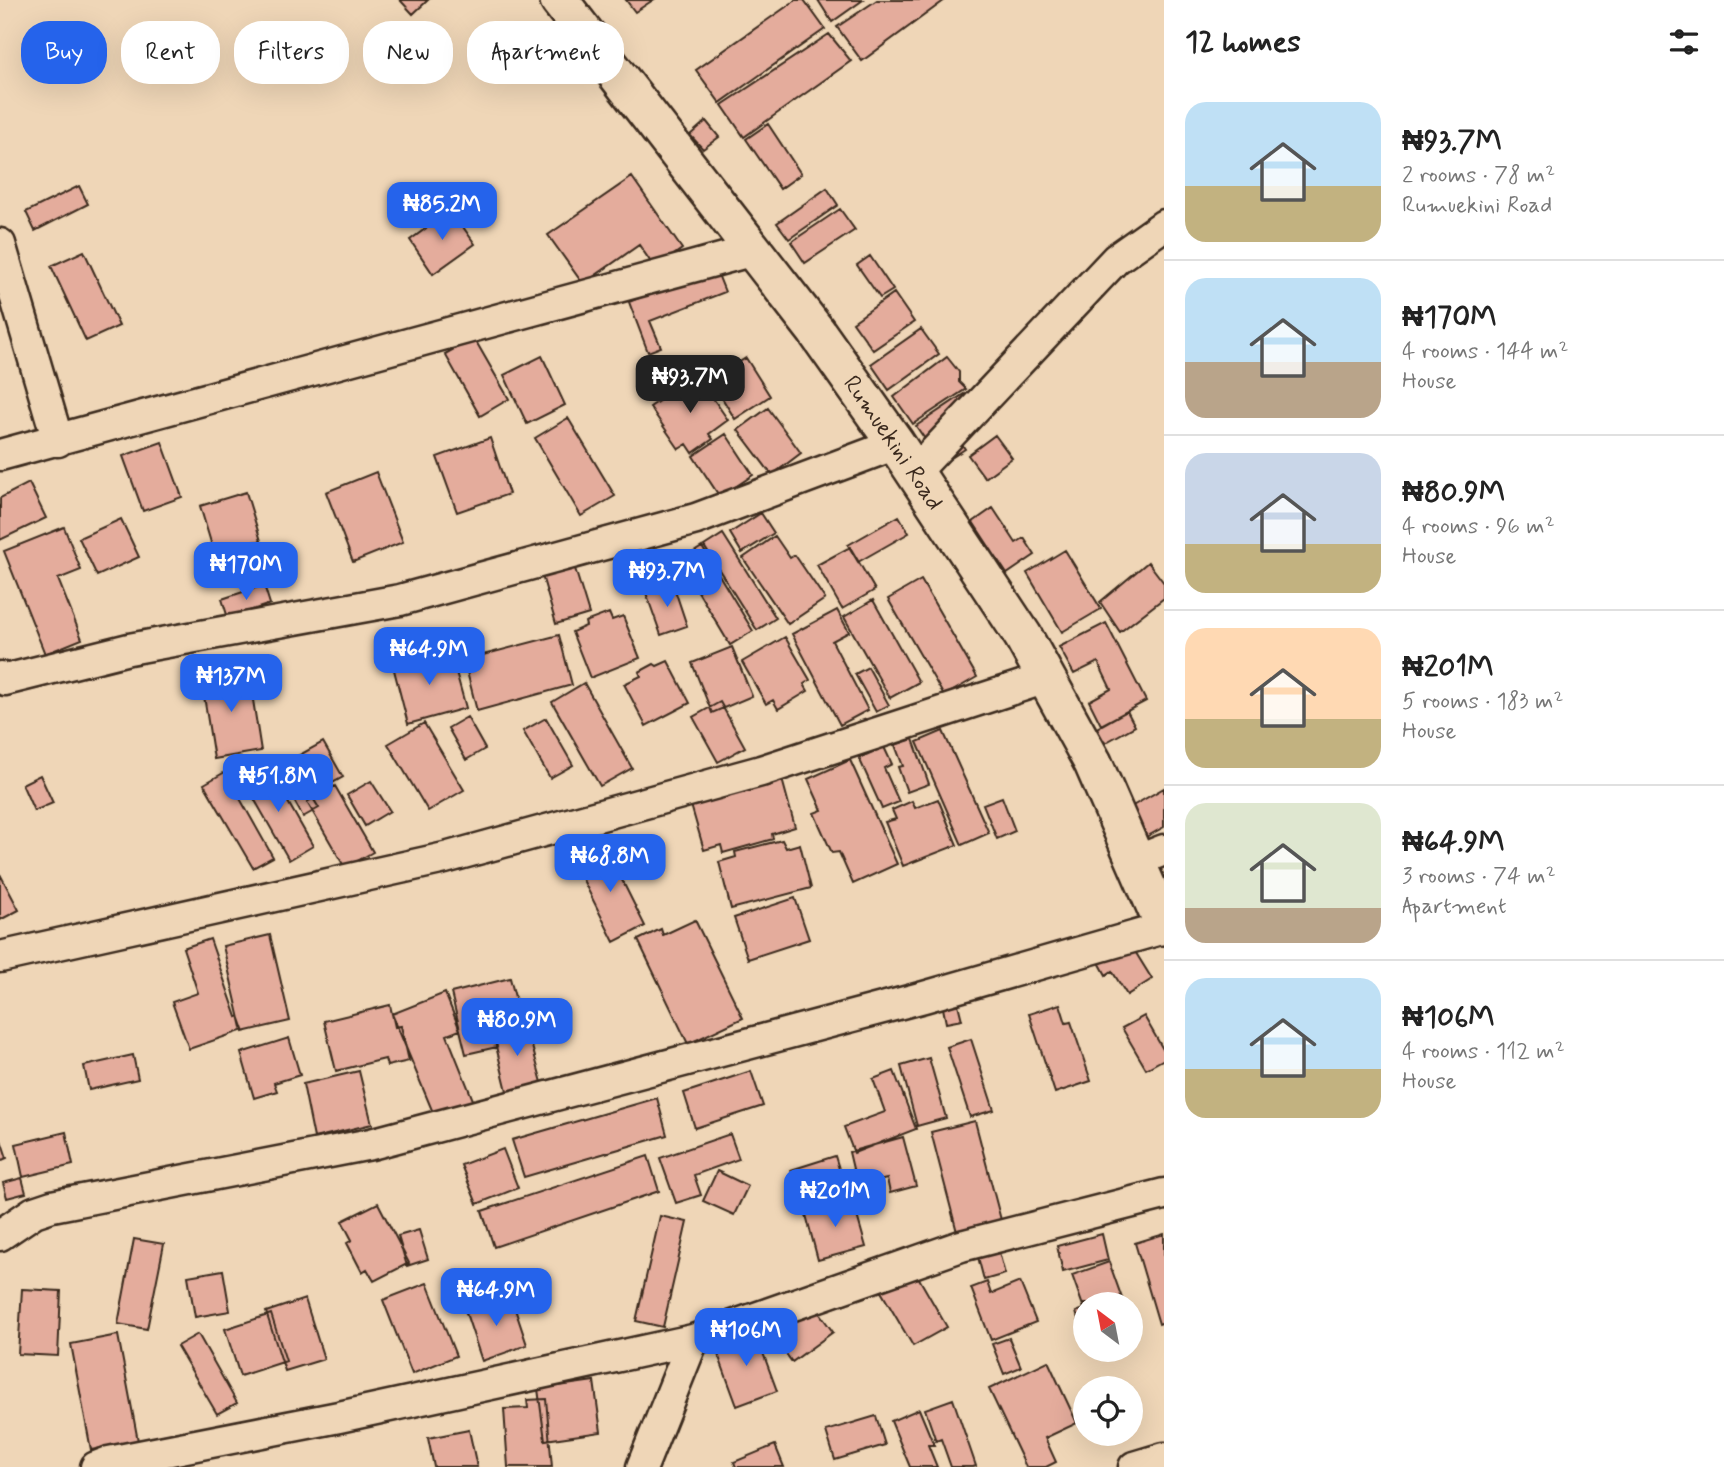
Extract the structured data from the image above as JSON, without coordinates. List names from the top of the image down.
{
  "streets": {
    "street": ["Rumuekini Road"]
  },
  "north": "top left",
  "page": {
    "heading": "12 homes",
    "chip": [
      "Buy",
      "Rent",
      "Filters",
      "New",
      "Apartment"
    ],
    "list": [
      {
        "name": "₦93.7M",
        "note": "2 rooms · 78 m² · Rumuekini Road"
      },
      {
        "name": "₦170M",
        "note": "4 rooms · 144 m² · House"
      },
      {
        "name": "₦80.9M",
        "note": "4 rooms · 96 m² · House"
      },
      {
        "name": "₦201M",
        "note": "5 rooms · 183 m² · House"
      },
      {
        "name": "₦64.9M",
        "note": "3 rooms · 74 m² · Apartment"
      },
      {
        "name": "₦106M",
        "note": "4 rooms · 112 m² · House"
      }
    ],
    "price": [
      "₦85.2M",
      "₦93.7M",
      "₦170M",
      "₦93.7M",
      "₦64.9M",
      "₦137M",
      "₦51.8M",
      "₦68.8M",
      "₦80.9M",
      "₦201M",
      "₦64.9M",
      "₦106M"
    ]
  }
}
